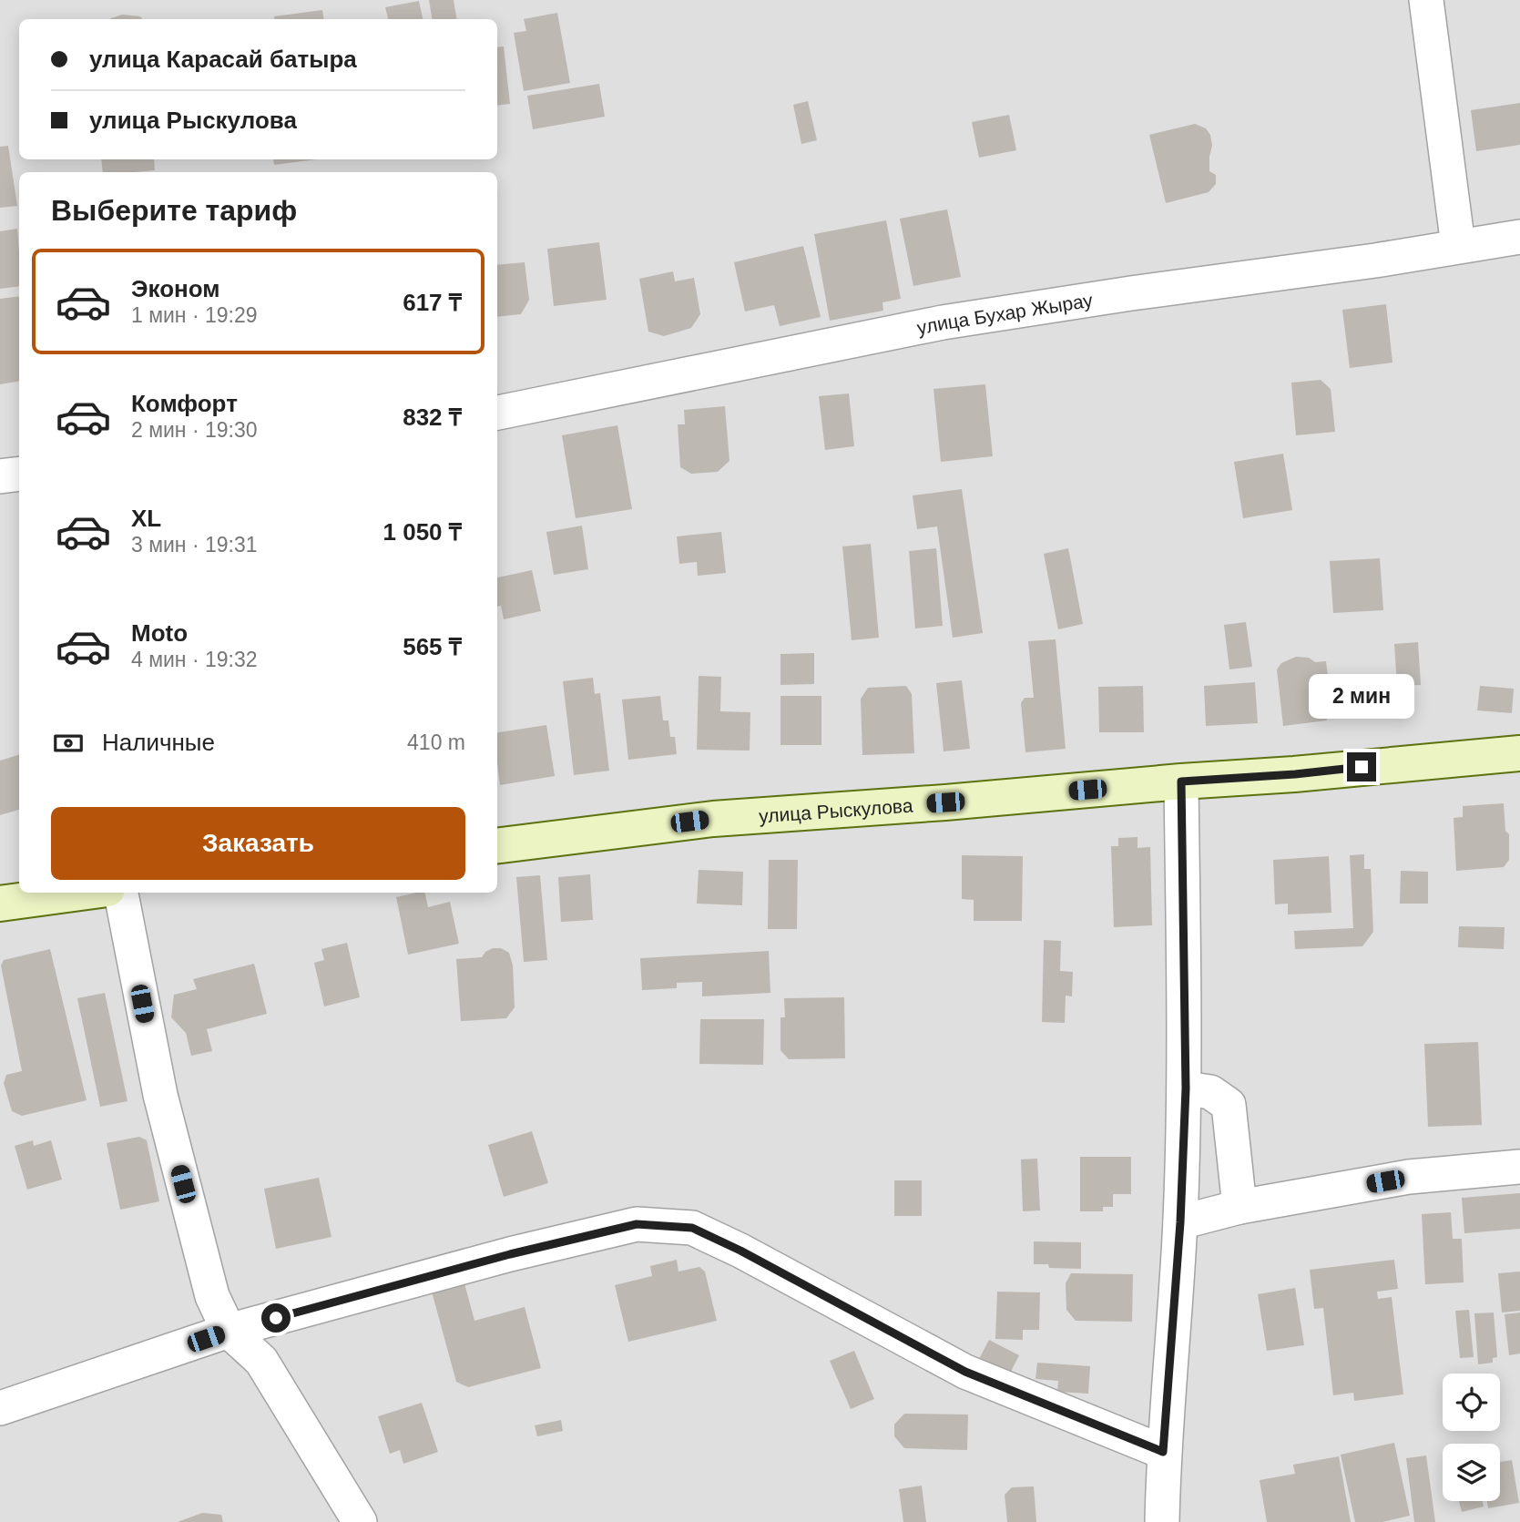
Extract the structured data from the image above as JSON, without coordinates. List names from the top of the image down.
{
  "streets": {
    "street": ["улица Бухар Жырау", "улица Рыскулова"]
  },
  "page": {
    "banner": ["улица Карасай батыра", "улица Рыскулова"],
    "heading": "Выберите тариф",
    "list": [
      {
        "name": "Эконом",
        "note": "1 мин · 19:29",
        "value": "617 ₸"
      },
      {
        "name": "Комфорт",
        "note": "2 мин · 19:30",
        "value": "832 ₸"
      },
      {
        "name": "XL",
        "note": "3 мин · 19:31",
        "value": "1 050 ₸"
      },
      {
        "name": "Moto",
        "note": "4 мин · 19:32",
        "value": "565 ₸"
      }
    ],
    "bubble": "2 мин",
    "pay": ["Наличные", "410 m"],
    "buttons": "Заказать"
  }
}
